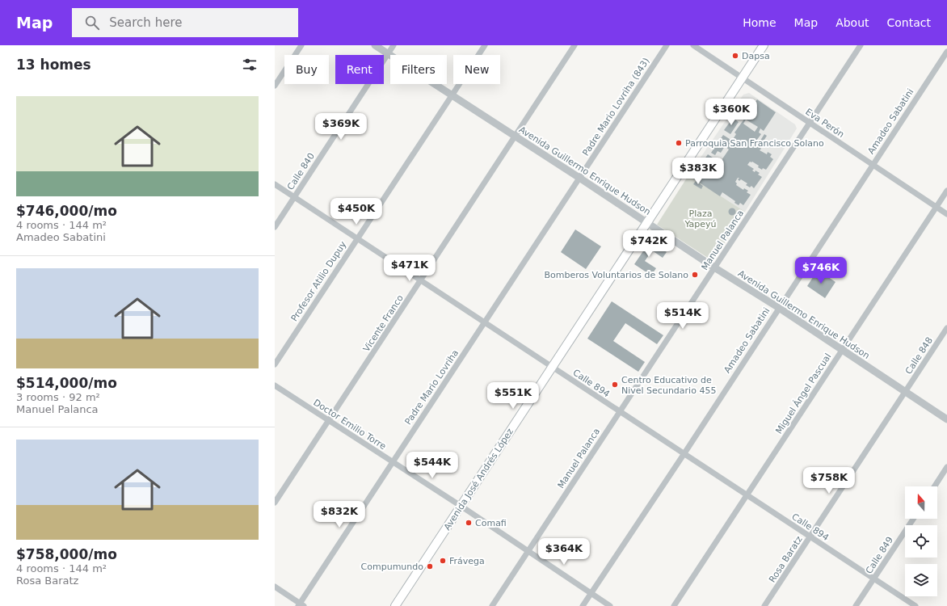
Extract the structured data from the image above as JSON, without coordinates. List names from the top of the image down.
{
  "streets": {
    "main road": ["Avenida José Andrés López"],
    "street": [
      "Padre Mario Lovriha (843)",
      "Amadeo Sabatini",
      "Eva Perón",
      "Avenida Guillermo Enrique Hudson",
      "Calle 840",
      "Manuel Palanca",
      "Profesor Atilio Dupuy",
      "Vicente Franco",
      "Calle 848",
      "Calle 894",
      "Padre Mario Lovriha",
      "Miguel Ángel Pascual",
      "Doctor Emilio Torre",
      "Calle 849",
      "Rosa Baratz"
    ]
  },
  "crossings": [
    ["Padre Mario Lovriha (843)", "Avenida Guillermo Enrique Hudson"],
    ["Padre Mario Lovriha (843)", "Padre Mario Lovriha"],
    ["Amadeo Sabatini", "Eva Perón"],
    ["Amadeo Sabatini", "Avenida Guillermo Enrique Hudson"],
    ["Amadeo Sabatini", "Calle 894"],
    ["Amadeo Sabatini", "Doctor Emilio Torre"],
    ["Eva Perón", "Manuel Palanca"],
    ["Eva Perón", "Miguel Ángel Pascual"],
    ["Eva Perón", "Avenida José Andrés López"],
    ["Avenida Guillermo Enrique Hudson", "Calle 840"],
    ["Avenida Guillermo Enrique Hudson", "Manuel Palanca"],
    ["Avenida Guillermo Enrique Hudson", "Profesor Atilio Dupuy"],
    ["Avenida Guillermo Enrique Hudson", "Vicente Franco"],
    ["Avenida Guillermo Enrique Hudson", "Calle 848"],
    ["Avenida Guillermo Enrique Hudson", "Padre Mario Lovriha"],
    ["Avenida Guillermo Enrique Hudson", "Miguel Ángel Pascual"],
    ["Avenida Guillermo Enrique Hudson", "Avenida José Andrés López"],
    ["Avenida Guillermo Enrique Hudson", "Rosa Baratz"],
    ["Calle 840", "Calle 894"],
    ["Manuel Palanca", "Calle 894"],
    ["Manuel Palanca", "Doctor Emilio Torre"],
    ["Profesor Atilio Dupuy", "Calle 894"],
    ["Vicente Franco", "Calle 894"],
    ["Vicente Franco", "Doctor Emilio Torre"],
    ["Calle 848", "Rosa Baratz"],
    ["Calle 894", "Padre Mario Lovriha"],
    ["Calle 894", "Miguel Ángel Pascual"],
    ["Calle 894", "Avenida José Andrés López"],
    ["Calle 894", "Calle 849"],
    ["Calle 894", "Rosa Baratz"],
    ["Padre Mario Lovriha", "Doctor Emilio Torre"],
    ["Doctor Emilio Torre", "Avenida José Andrés López"]
  ],
  "parks": ["Plaza Yapeyú"],
  "places": [
    "Dapsa",
    "Parroquia San Francisco Solano",
    "Bomberos Voluntarios de Solano",
    "Centro Educativo de Nivel Secundario 455",
    "Comafi",
    "Frávega",
    "Compumundo"
  ],
  "north": "top",
  "page": {
    "header": "Map",
    "search": "Search here",
    "nav": [
      "Home",
      "Map",
      "About",
      "Contact"
    ],
    "heading": "13 homes",
    "chip": [
      "Buy",
      "Rent",
      "Filters",
      "New"
    ],
    "list": [
      {
        "name": "$746,000/mo",
        "note": "4 rooms · 144 m² · Amadeo Sabatini"
      },
      {
        "name": "$514,000/mo",
        "note": "3 rooms · 92 m² · Manuel Palanca"
      },
      {
        "name": "$758,000/mo",
        "note": "4 rooms · 144 m² · Rosa Baratz"
      }
    ],
    "price": [
      "$360K",
      "$369K",
      "$383K",
      "$450K",
      "$742K",
      "$471K",
      "$746K",
      "$514K",
      "$551K",
      "$544K",
      "$758K",
      "$832K",
      "$364K"
    ]
  }
}
